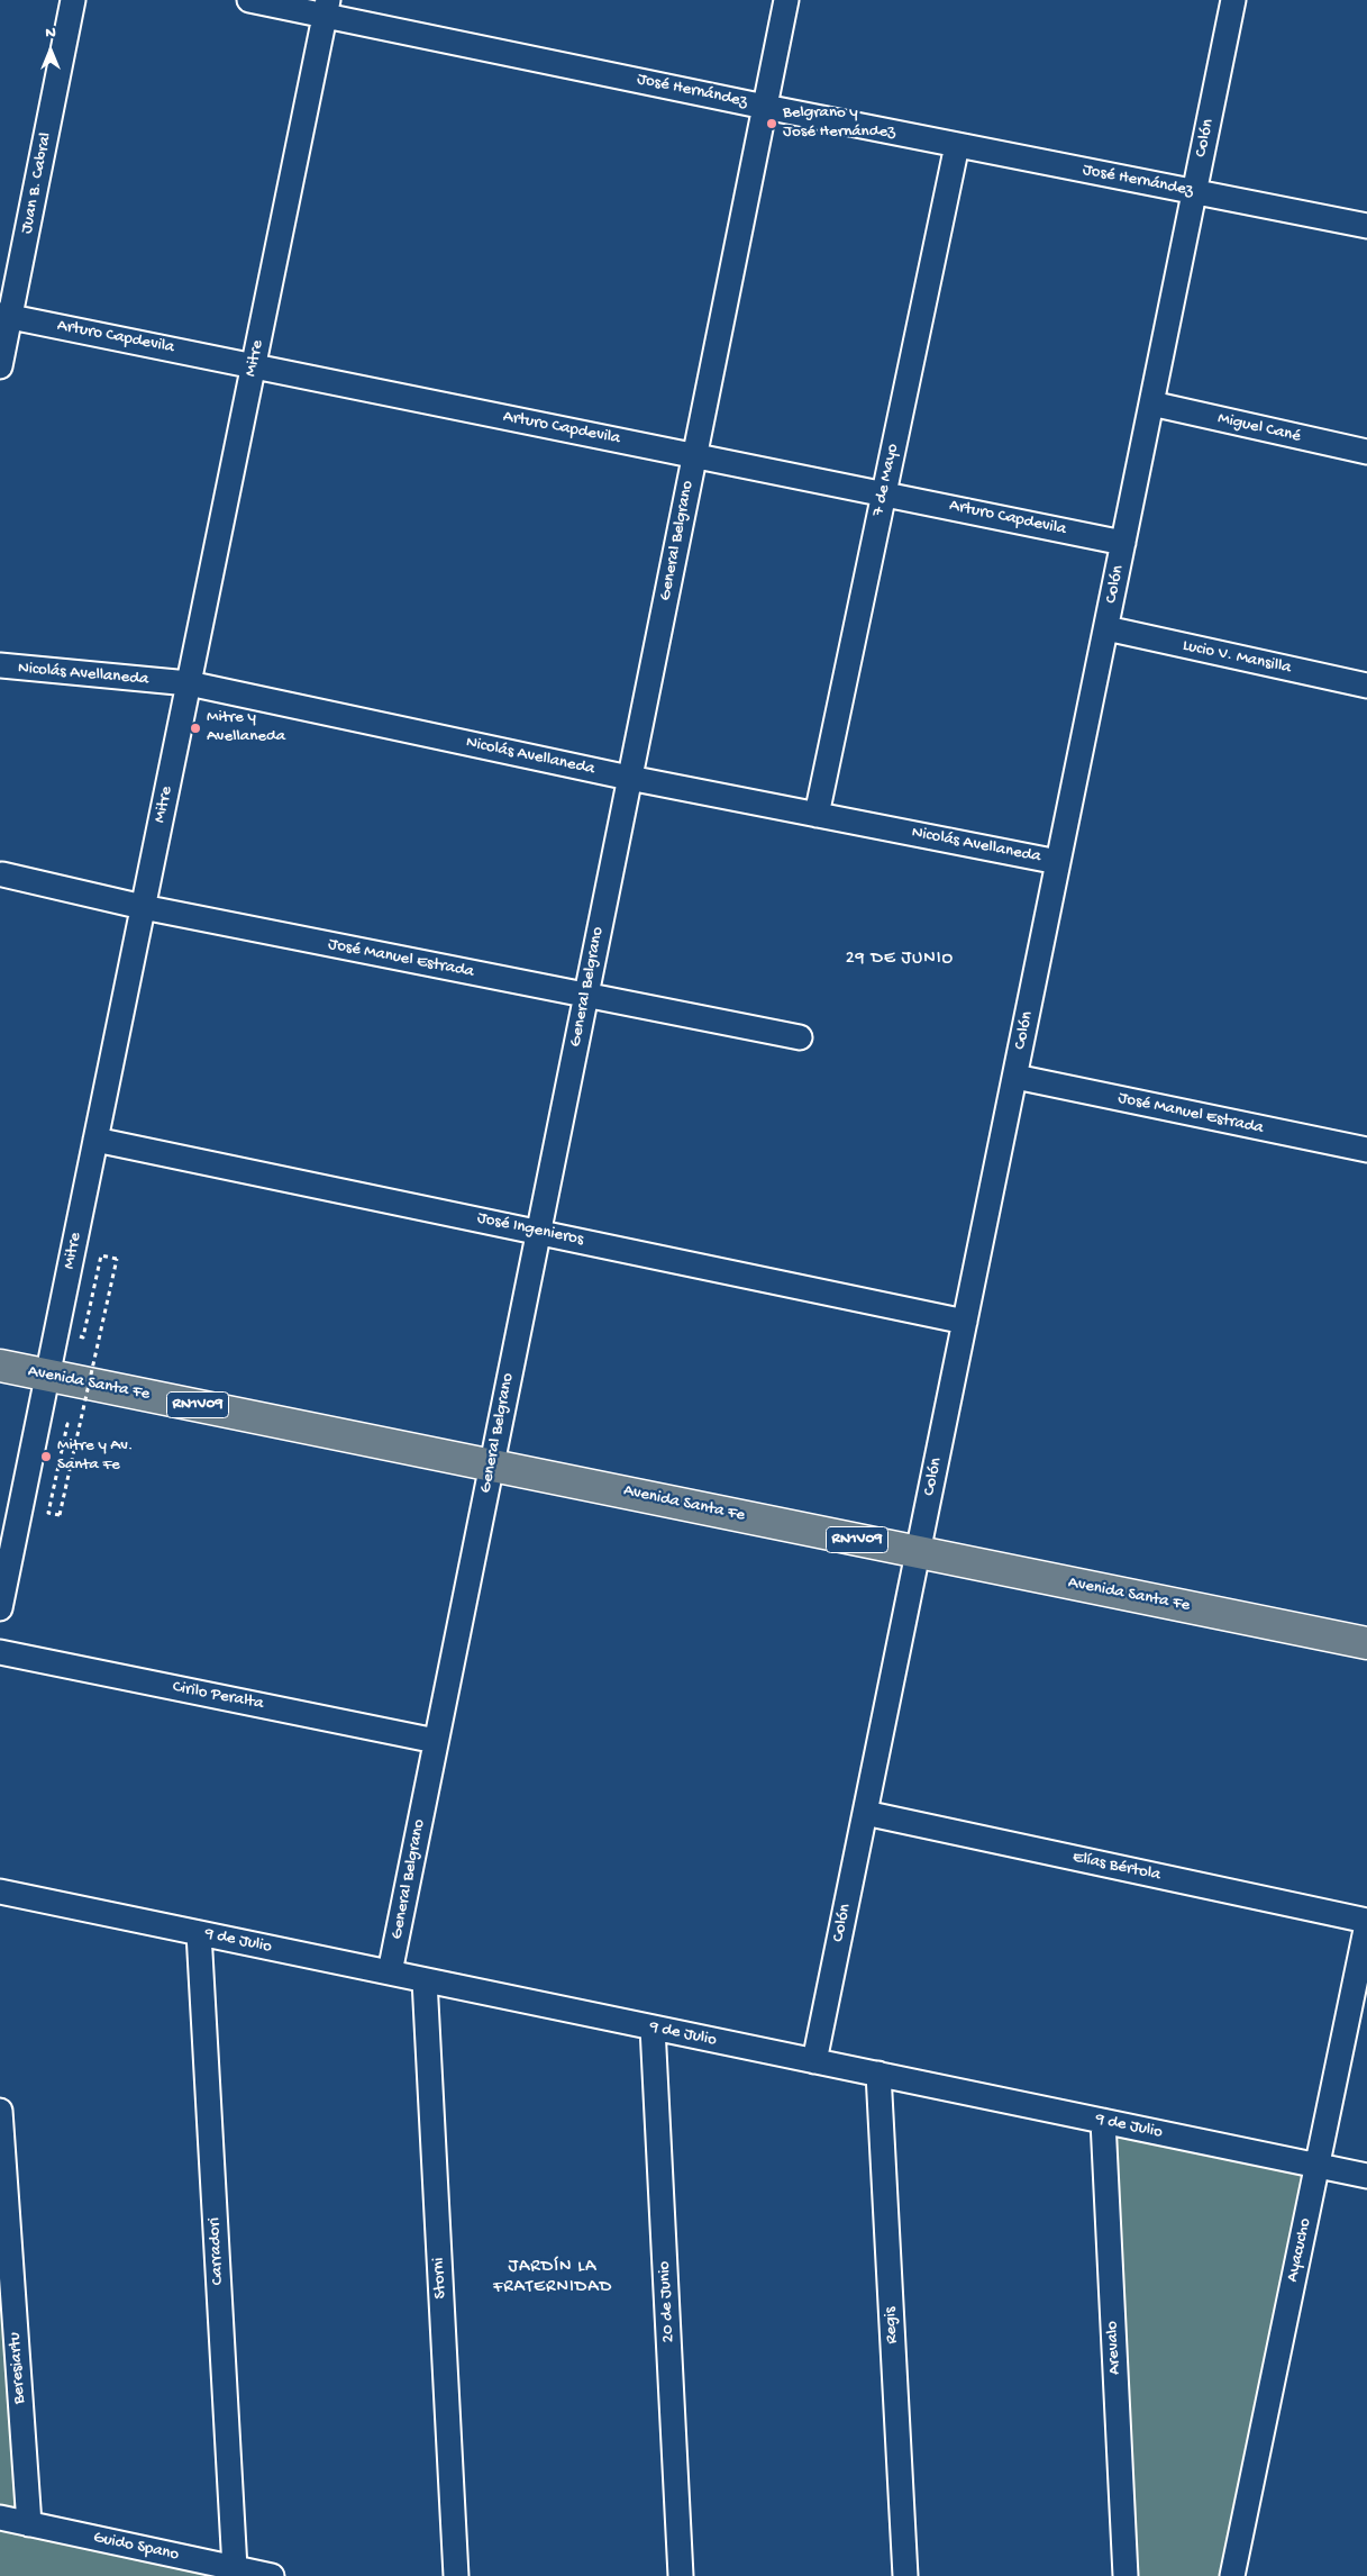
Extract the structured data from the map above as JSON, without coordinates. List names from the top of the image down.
{
  "streets": {
    "main road": ["Avenida Santa Fe", "RN1V09"],
    "street": [
      "José Hernández",
      "Colón",
      "Juan B. Cabral",
      "Arturo Capdevila",
      "Mitre",
      "Miguel Cané",
      "7 de Mayo",
      "General Belgrano",
      "Lucio V. Mansilla",
      "Nicolás Avellaneda",
      "José Manuel Estrada",
      "José Ingenieros",
      "Cirilo Peralta",
      "Elías Bértola",
      "9 de Julio",
      "Ayacucho",
      "Carradori",
      "Storni",
      "20 de Junio",
      "Regis",
      "Arevalo",
      "Beresiartu",
      "Guido Spano"
    ]
  },
  "crossings": [
    ["José Hernández", "Colón"],
    ["José Hernández", "Mitre"],
    ["José Hernández", "7 de Mayo"],
    ["José Hernández", "General Belgrano"],
    ["Colón", "Arturo Capdevila"],
    ["Colón", "Miguel Cané"],
    ["Colón", "Lucio V. Mansilla"],
    ["Colón", "Nicolás Avellaneda"],
    ["Colón", "José Manuel Estrada"],
    ["Colón", "José Ingenieros"],
    ["Colón", "Avenida Santa Fe"],
    ["Colón", "Elías Bértola"],
    ["Colón", "9 de Julio"],
    ["Juan B. Cabral", "Arturo Capdevila"],
    ["Arturo Capdevila", "Mitre"],
    ["Arturo Capdevila", "7 de Mayo"],
    ["Arturo Capdevila", "General Belgrano"],
    ["Mitre", "Nicolás Avellaneda"],
    ["Mitre", "José Manuel Estrada"],
    ["Mitre", "José Ingenieros"],
    ["Mitre", "Avenida Santa Fe"],
    ["7 de Mayo", "Nicolás Avellaneda"],
    ["General Belgrano", "Nicolás Avellaneda"],
    ["General Belgrano", "José Manuel Estrada"],
    ["General Belgrano", "José Ingenieros"],
    ["General Belgrano", "Avenida Santa Fe"],
    ["General Belgrano", "Cirilo Peralta"],
    ["General Belgrano", "9 de Julio"],
    ["Elías Bértola", "Ayacucho"],
    ["9 de Julio", "Ayacucho"],
    ["9 de Julio", "Carradori"],
    ["9 de Julio", "Storni"],
    ["9 de Julio", "20 de Junio"],
    ["9 de Julio", "Regis"],
    ["9 de Julio", "Arevalo"],
    ["Carradori", "Guido Spano"],
    ["Beresiartu", "Guido Spano"]
  ],
  "districts": ["29 DE JUNIO", "JARDÍN LA FRATERNIDAD"],
  "places": ["Belgrano y José Hernández", "Mitre y Avellaneda", "Mitre y Av. Santa Fe"],
  "north": "top"
}
